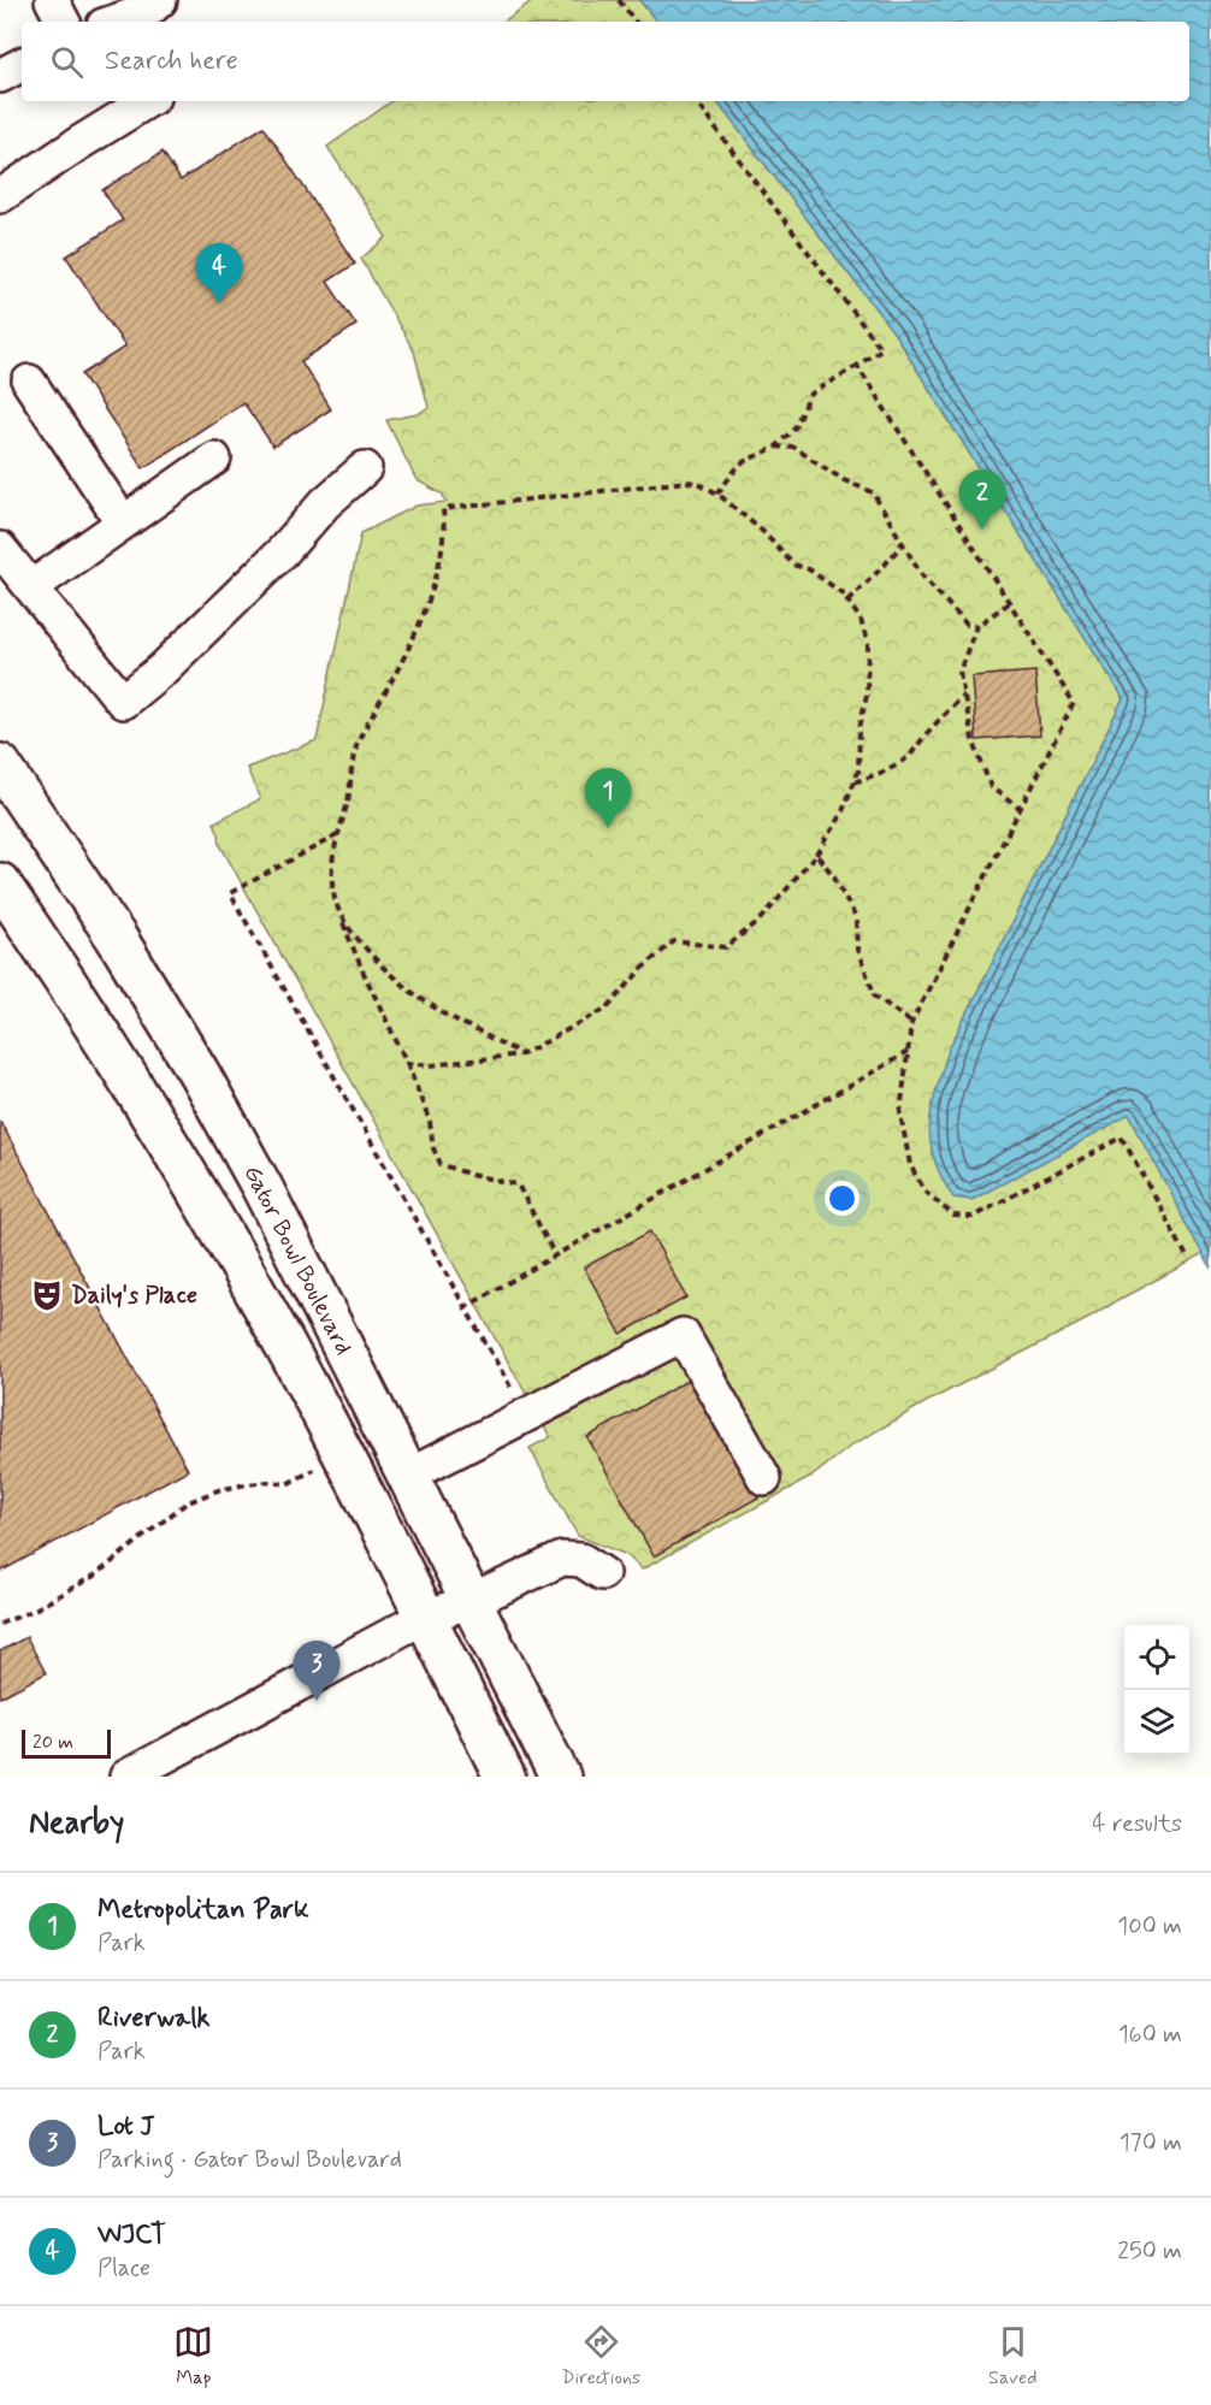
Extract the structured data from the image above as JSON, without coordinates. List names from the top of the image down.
{
  "streets": {
    "main road": ["Gator Bowl Boulevard"]
  },
  "places": {
    "theatre": ["Daily's Place"]
  },
  "scale_bar": "20 m",
  "page": {
    "search": "Search here",
    "pins": [
      "4",
      "2",
      "1",
      "3"
    ],
    "scale": "20 m",
    "heading": ["Nearby", "4 results"],
    "list": [
      {
        "mark": "1",
        "name": "Metropolitan Park",
        "note": "Park",
        "value": "100 m"
      },
      {
        "mark": "2",
        "name": "Riverwalk",
        "note": "Park",
        "value": "160 m"
      },
      {
        "mark": "3",
        "name": "Lot J",
        "note": "Parking · Gator Bowl Boulevard",
        "value": "170 m"
      },
      {
        "mark": "4",
        "name": "WJCT",
        "note": "Place",
        "value": "250 m"
      }
    ],
    "nav": ["Map", "Directions", "Saved"]
  }
}
